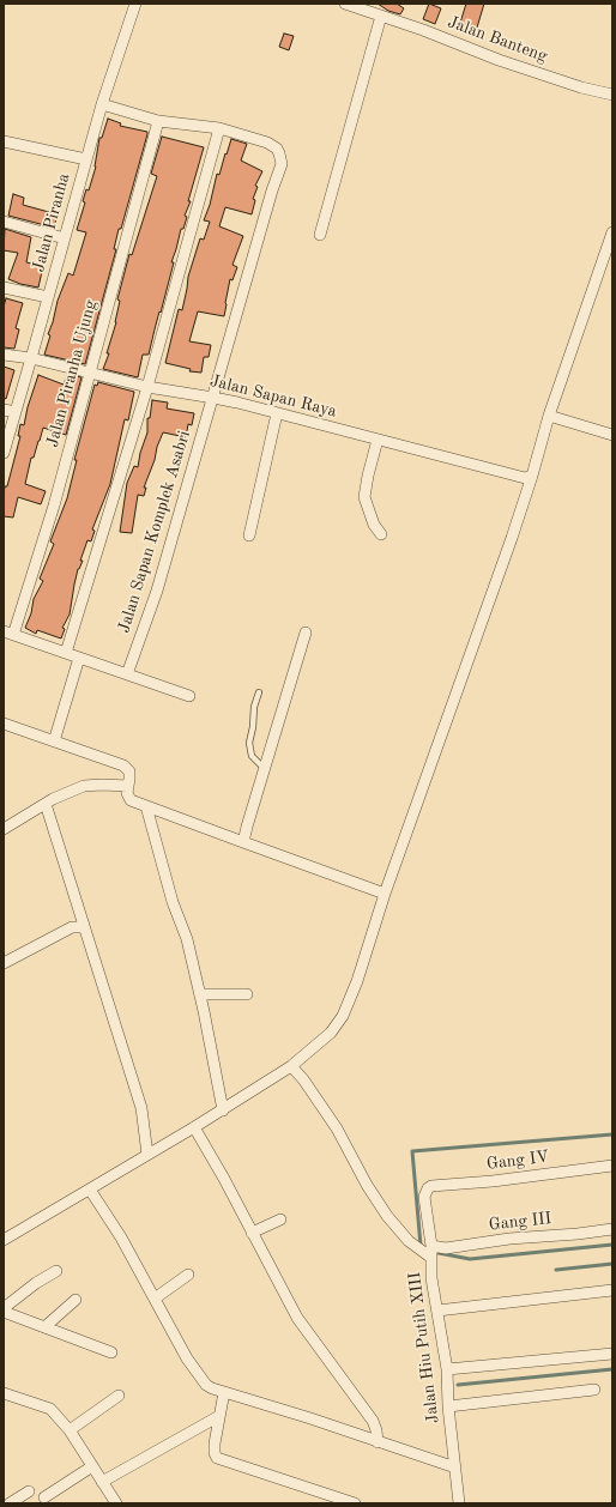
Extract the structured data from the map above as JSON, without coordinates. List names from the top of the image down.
{
  "streets": {
    "street": [
      "Jalan Banteng",
      "Jalan Piranha",
      "Jalan Piranha Ujung",
      "Jalan Sapan Raya",
      "Jalan Sapan Komplek Asabri",
      "Gang IV",
      "Gang III",
      "Jalan Hiu Putih XIII"
    ]
  },
  "crossings": [
    ["Jalan Piranha", "Jalan Sapan Raya"],
    ["Jalan Piranha", "Jalan Sapan Komplek Asabri"],
    ["Jalan Piranha Ujung", "Jalan Sapan Raya"],
    ["Jalan Piranha Ujung", "Jalan Sapan Komplek Asabri"],
    ["Jalan Sapan Raya", "Jalan Sapan Komplek Asabri"],
    ["Gang IV", "Jalan Hiu Putih XIII"],
    ["Gang III", "Jalan Hiu Putih XIII"]
  ]
}
